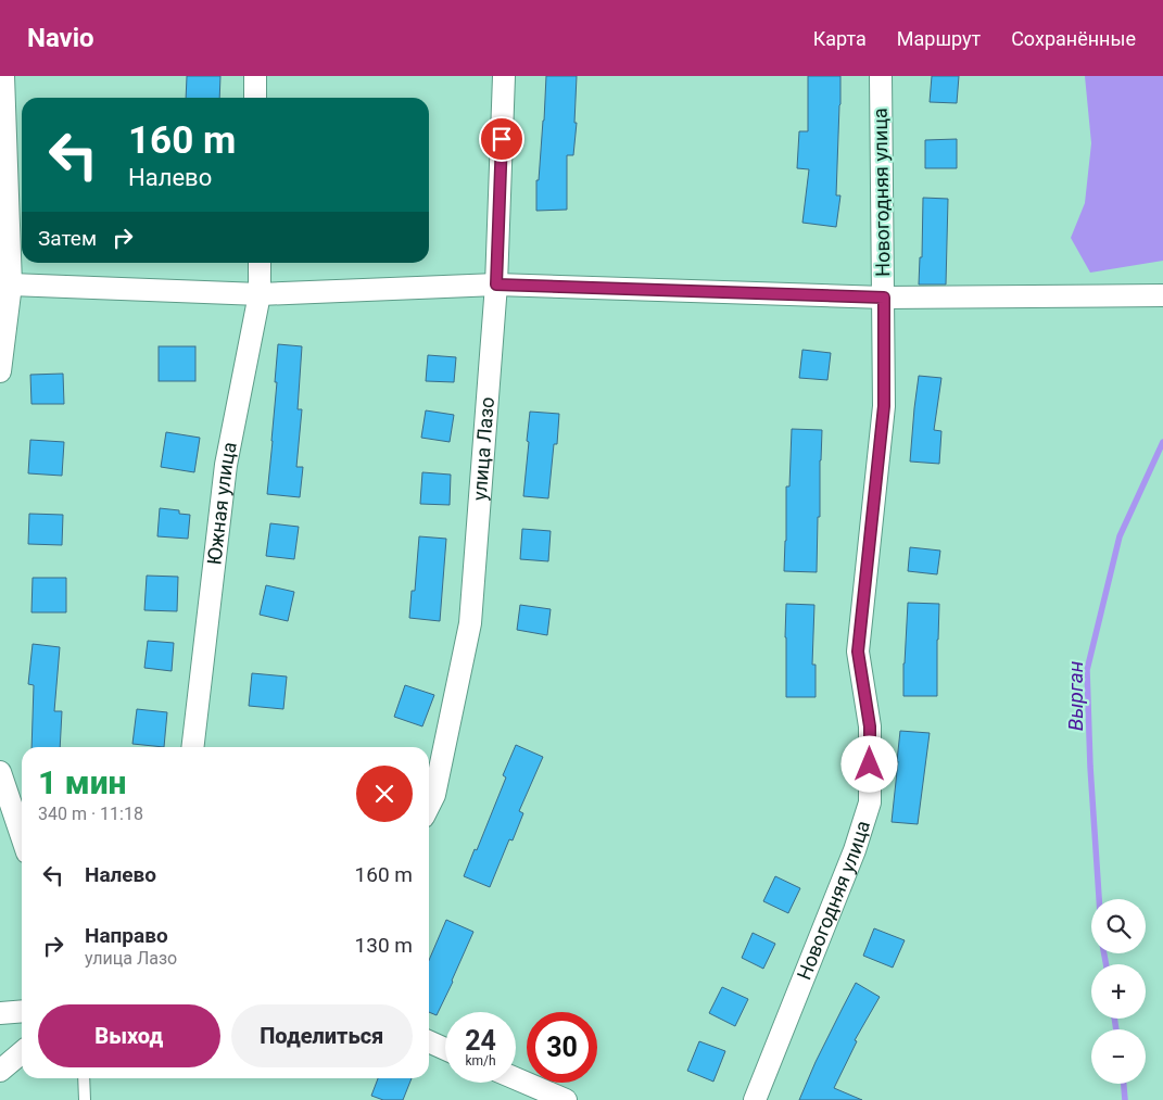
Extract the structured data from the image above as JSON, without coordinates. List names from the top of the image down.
{
  "streets": {
    "street": ["Новогодняя улица", "улица Лазо", "Южная улица"]
  },
  "water": ["Вырган"],
  "page": {
    "header": "Navio",
    "nav": ["Карта", "Маршрут", "Сохранённые"],
    "turn": ["160 m", "Налево"],
    "then": "Затем",
    "heading": ["1 мин", "340 m · 11:18"],
    "list": [
      {
        "name": "Налево",
        "value": "160 m"
      },
      {
        "name": "Направо",
        "note": "улица Лазо",
        "value": "130 m"
      }
    ],
    "map_buttons": ["+", "−"],
    "buttons": ["Выход", "Поделиться"],
    "speed": "24 km/h",
    "limit": "30"
  }
}
